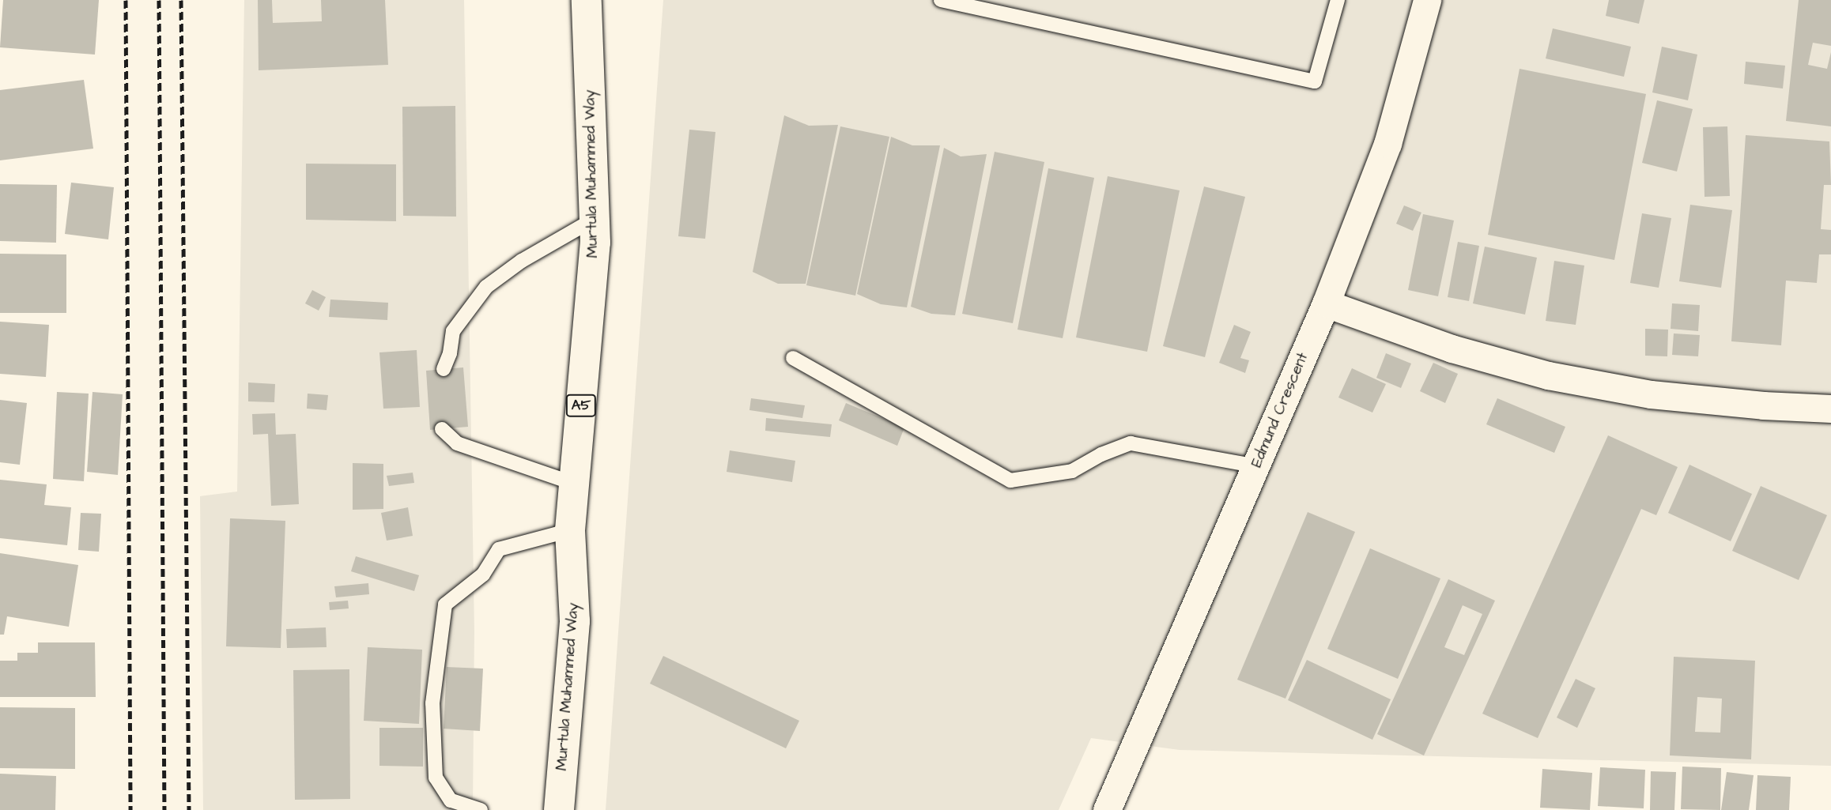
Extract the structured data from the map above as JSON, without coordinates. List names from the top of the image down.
{
  "streets": {
    "main road": ["Murtula Muhammed Way", "A5"],
    "street": ["Edmund Crescent"]
  }
}
